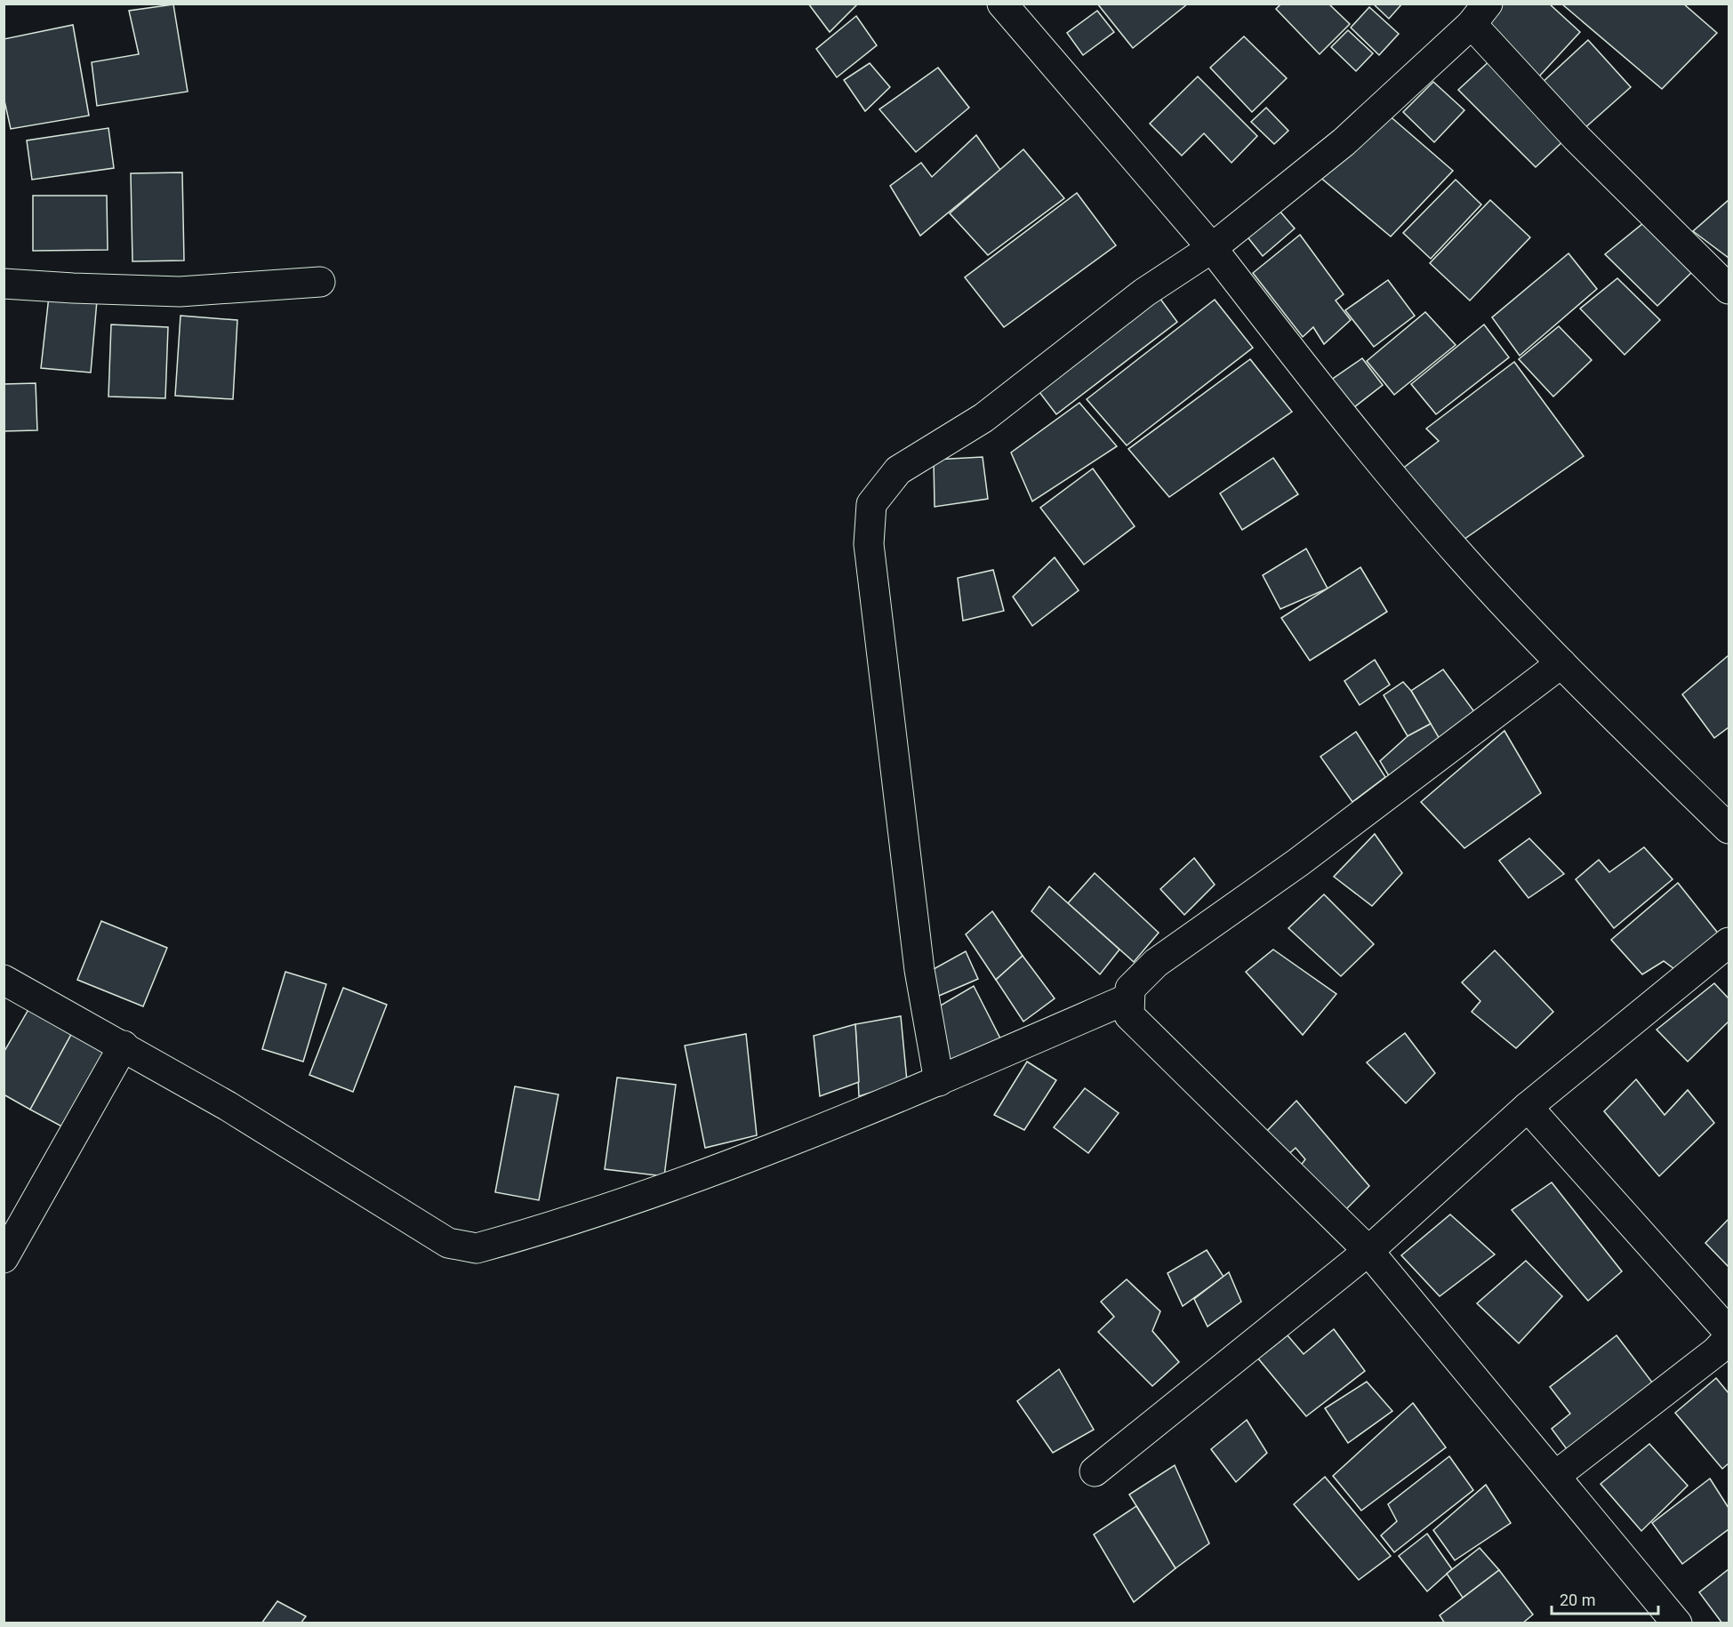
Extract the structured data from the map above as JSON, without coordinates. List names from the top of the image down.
{
  "scale_bar": "20 m"
}
